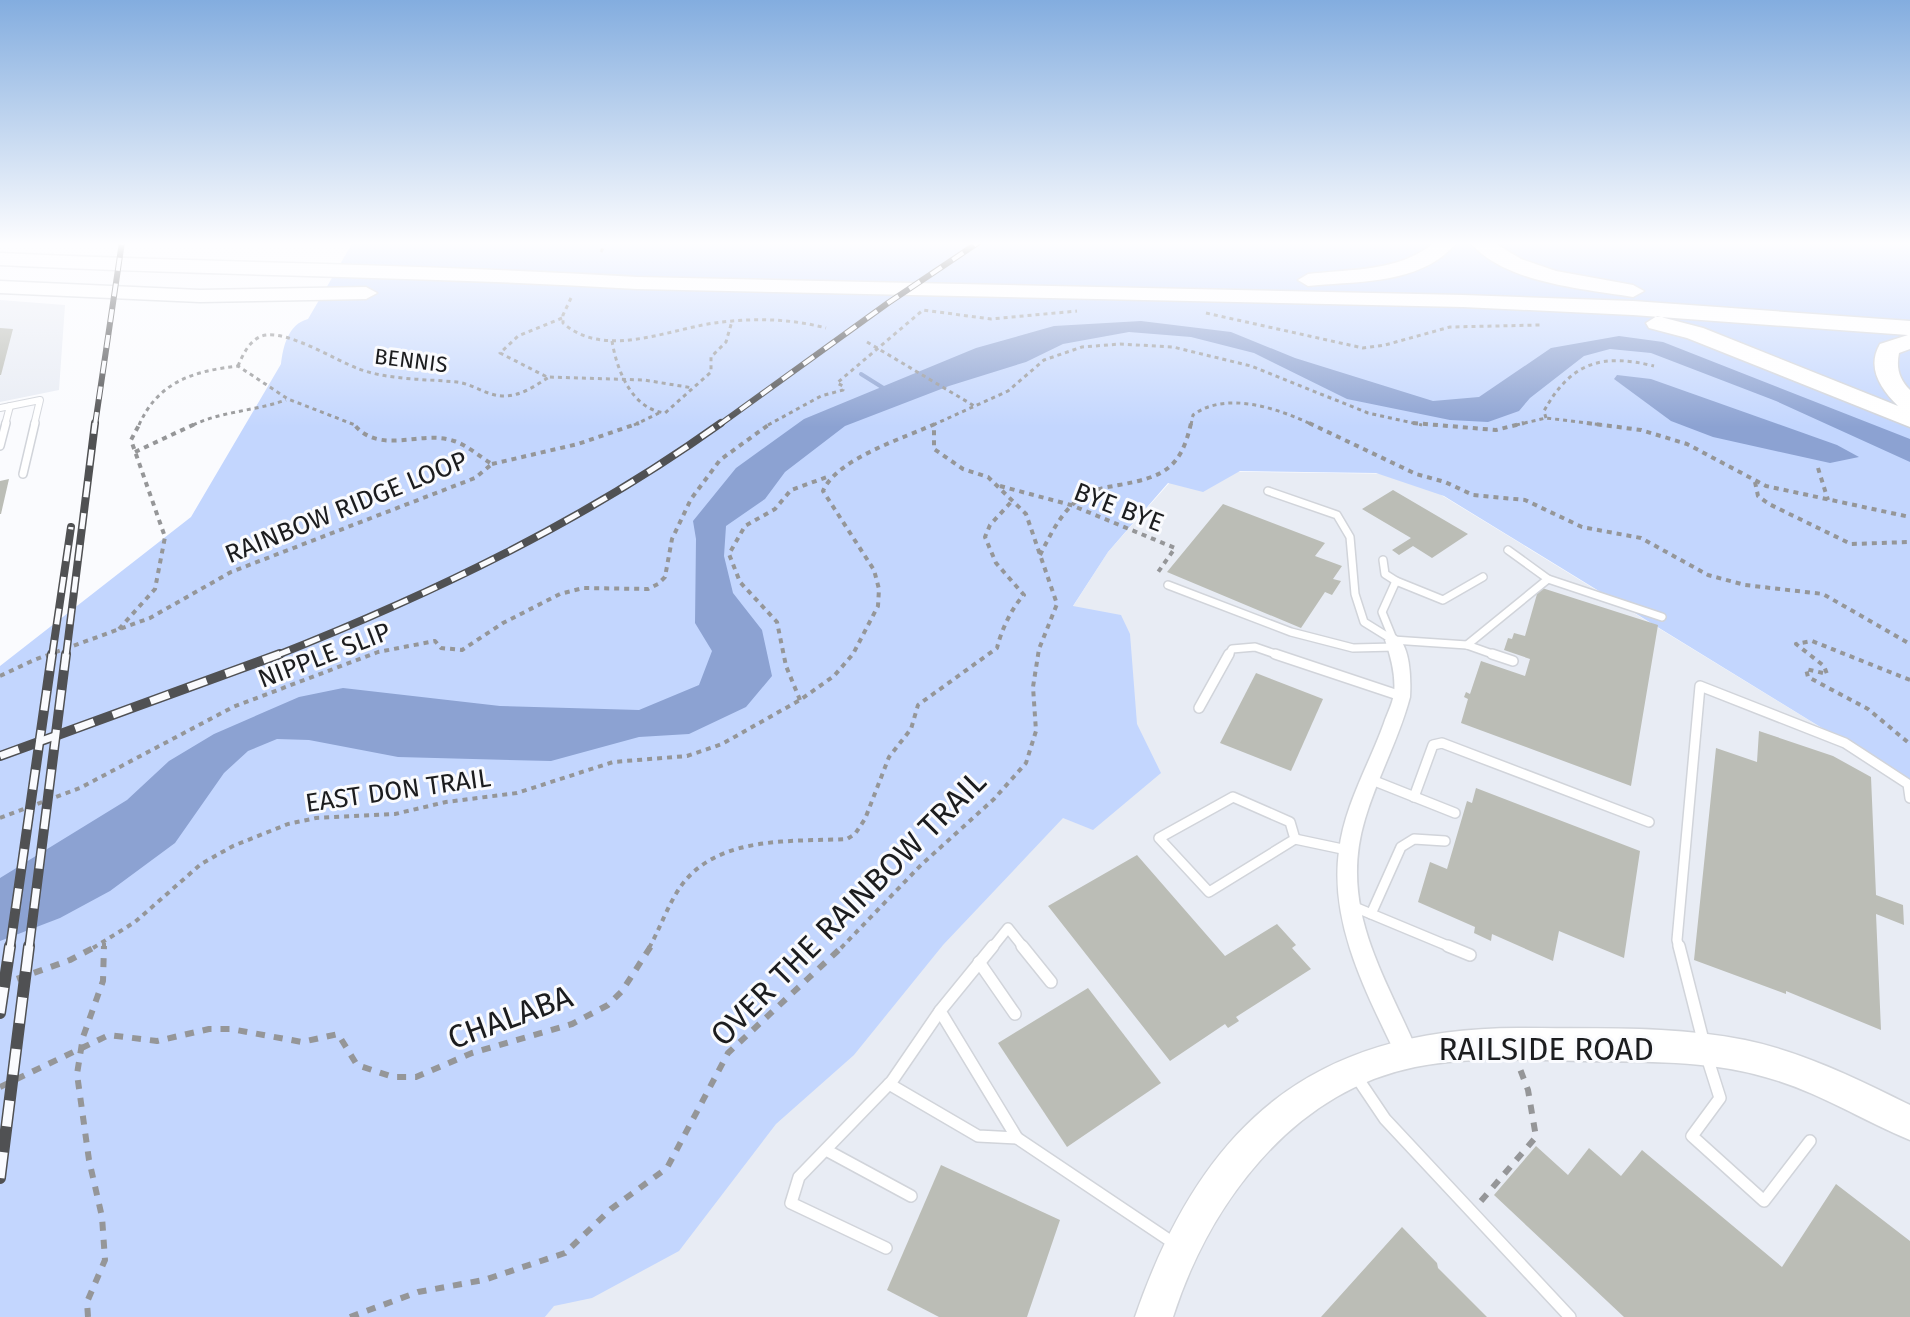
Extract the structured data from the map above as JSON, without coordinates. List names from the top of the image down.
{
  "streets": {
    "street": ["RAILSIDE ROAD"],
    "path": [
      "BENNIS",
      "RAINBOW RIDGE LOOP",
      "BYE BYE",
      "NIPPLE SLIP",
      "EAST DON TRAIL",
      "OVER THE RAINBOW TRAIL",
      "CHALABA"
    ]
  },
  "crossings": [
    ["BENNIS", "RAINBOW RIDGE LOOP"],
    ["BYE BYE", "OVER THE RAINBOW TRAIL"],
    ["OVER THE RAINBOW TRAIL", "CHALABA"]
  ]
}
